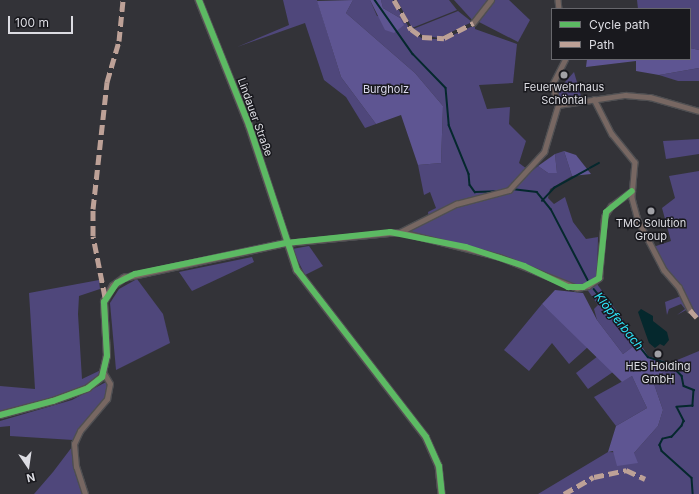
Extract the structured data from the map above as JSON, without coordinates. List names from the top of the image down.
{
  "streets": {
    "street": ["Lindauer Straße"]
  },
  "water": ["Klöpferbach"],
  "parks": ["Burgholz"],
  "places": ["Feuerwehrhaus Schöntal", "TMC Solution Group", "HES Holding GmbH"],
  "legend": ["Cycle path", "Path"],
  "scale_bar": "100 m",
  "north": "bottom"
}
